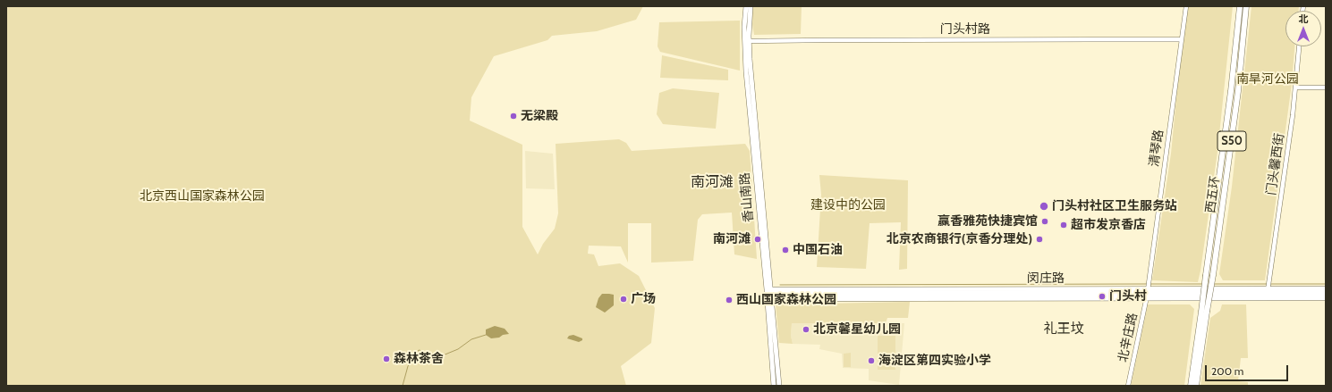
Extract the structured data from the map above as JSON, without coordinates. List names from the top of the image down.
{
  "streets": {
    "highway": ["S50", "西五环"],
    "main road": ["香山南路", "闵庄路"],
    "street": [
      "门头村路",
      "清琴路",
      "门头馨西街",
      "北辛庄路"
    ]
  },
  "crossings": [
    ["门头村路", "清琴路"],
    ["门头村路", "香山南路"],
    ["清琴路", "闵庄路"],
    ["清琴路", "北辛庄路"],
    ["门头馨西街", "闵庄路"],
    ["香山南路", "闵庄路"],
    ["闵庄路", "北辛庄路"]
  ],
  "districts": ["南河滩", "礼王坟"],
  "parks": ["南旱河公园", "北京西山国家森林公园", "建设中的公园"],
  "places": [
    "无梁殿",
    "门头村社区卫生服务站",
    "赢香雅苑快捷宾馆",
    "超市发京香店",
    "南河滩",
    "北京农商银行(京香分理处)",
    "中国石油",
    "门头村",
    "广场",
    "西山国家森林公园",
    "北京馨星幼儿园",
    "森林茶舍",
    "海淀区第四实验小学"
  ],
  "scale_bar": "200 m",
  "north": "top"
}
